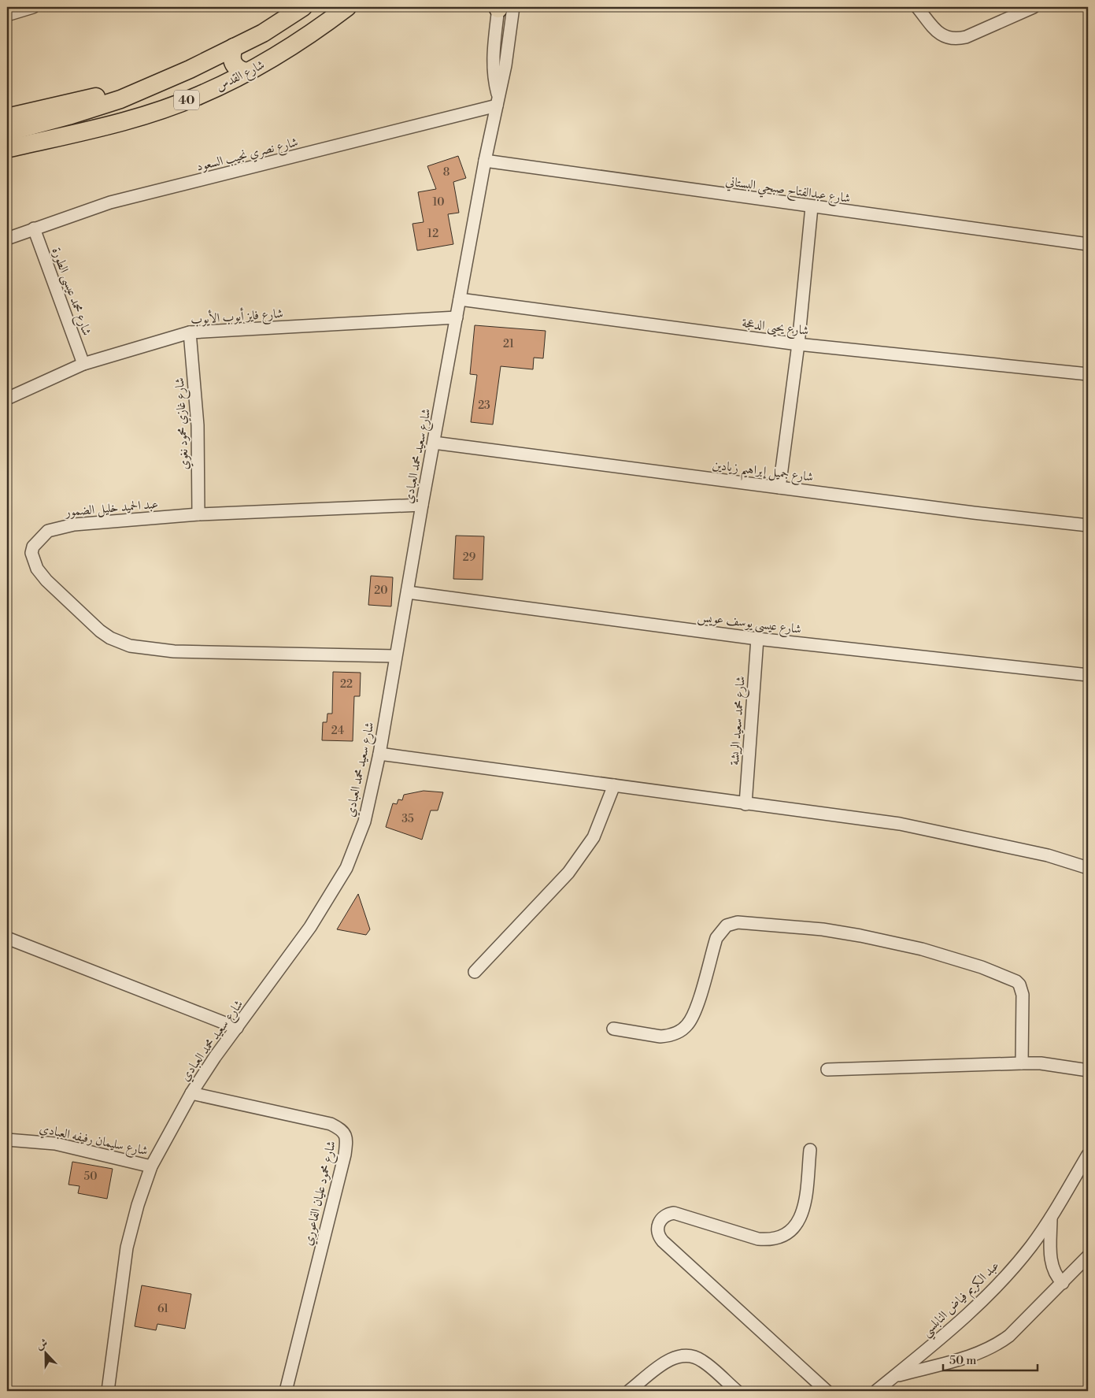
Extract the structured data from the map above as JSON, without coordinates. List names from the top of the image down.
{
  "streets": {
    "highway": ["شارع القدس", "40"],
    "street": [
      "شارع نصري نجيب السعود",
      "شارع عبدالفتاح صبحي البستاني",
      "شارع محمد عيسى الطورة",
      "شارع فايز أيوب الأيوب",
      "شارع يحيى الدعجة",
      "شارع غازي محمود نغوي",
      "شارع سعيد محمد العبادي",
      "شارع جميل إبراهيم زيادين",
      "عبد الحميد خليل الضمور",
      "شارع عيسى يوسف عويس",
      "شارع محمد سعيد الريشة",
      "شارع سليمان رفيفه العبادي",
      "شارع محمود عليان الفاعوري",
      "عبد الكريم فياض النابلسي"
    ]
  },
  "crossings": [
    ["شارع نصري نجيب السعود", "شارع محمد عيسى الطورة"],
    ["شارع نصري نجيب السعود", "شارع سعيد محمد العبادي"],
    ["شارع عبدالفتاح صبحي البستاني", "شارع سعيد محمد العبادي"],
    ["شارع محمد عيسى الطورة", "شارع فايز أيوب الأيوب"],
    ["شارع فايز أيوب الأيوب", "شارع غازي محمود نغوي"],
    ["شارع فايز أيوب الأيوب", "شارع سعيد محمد العبادي"],
    ["شارع يحيى الدعجة", "شارع سعيد محمد العبادي"],
    ["شارع غازي محمود نغوي", "عبد الحميد خليل الضمور"],
    ["شارع سعيد محمد العبادي", "شارع جميل إبراهيم زيادين"],
    ["شارع سعيد محمد العبادي", "عبد الحميد خليل الضمور"],
    ["شارع سعيد محمد العبادي", "شارع عيسى يوسف عويس"],
    ["شارع سعيد محمد العبادي", "شارع سليمان رفيفه العبادي"],
    ["شارع سعيد محمد العبادي", "شارع محمود عليان الفاعوري"],
    ["شارع عيسى يوسف عويس", "شارع محمد سعيد الريشة"]
  ],
  "house_numbers": [
    "8",
    "10",
    "12",
    "21",
    "23",
    "29",
    "20",
    "22",
    "24",
    "35",
    "50",
    "61"
  ],
  "scale_bar": "50 m",
  "north": "top"
}
